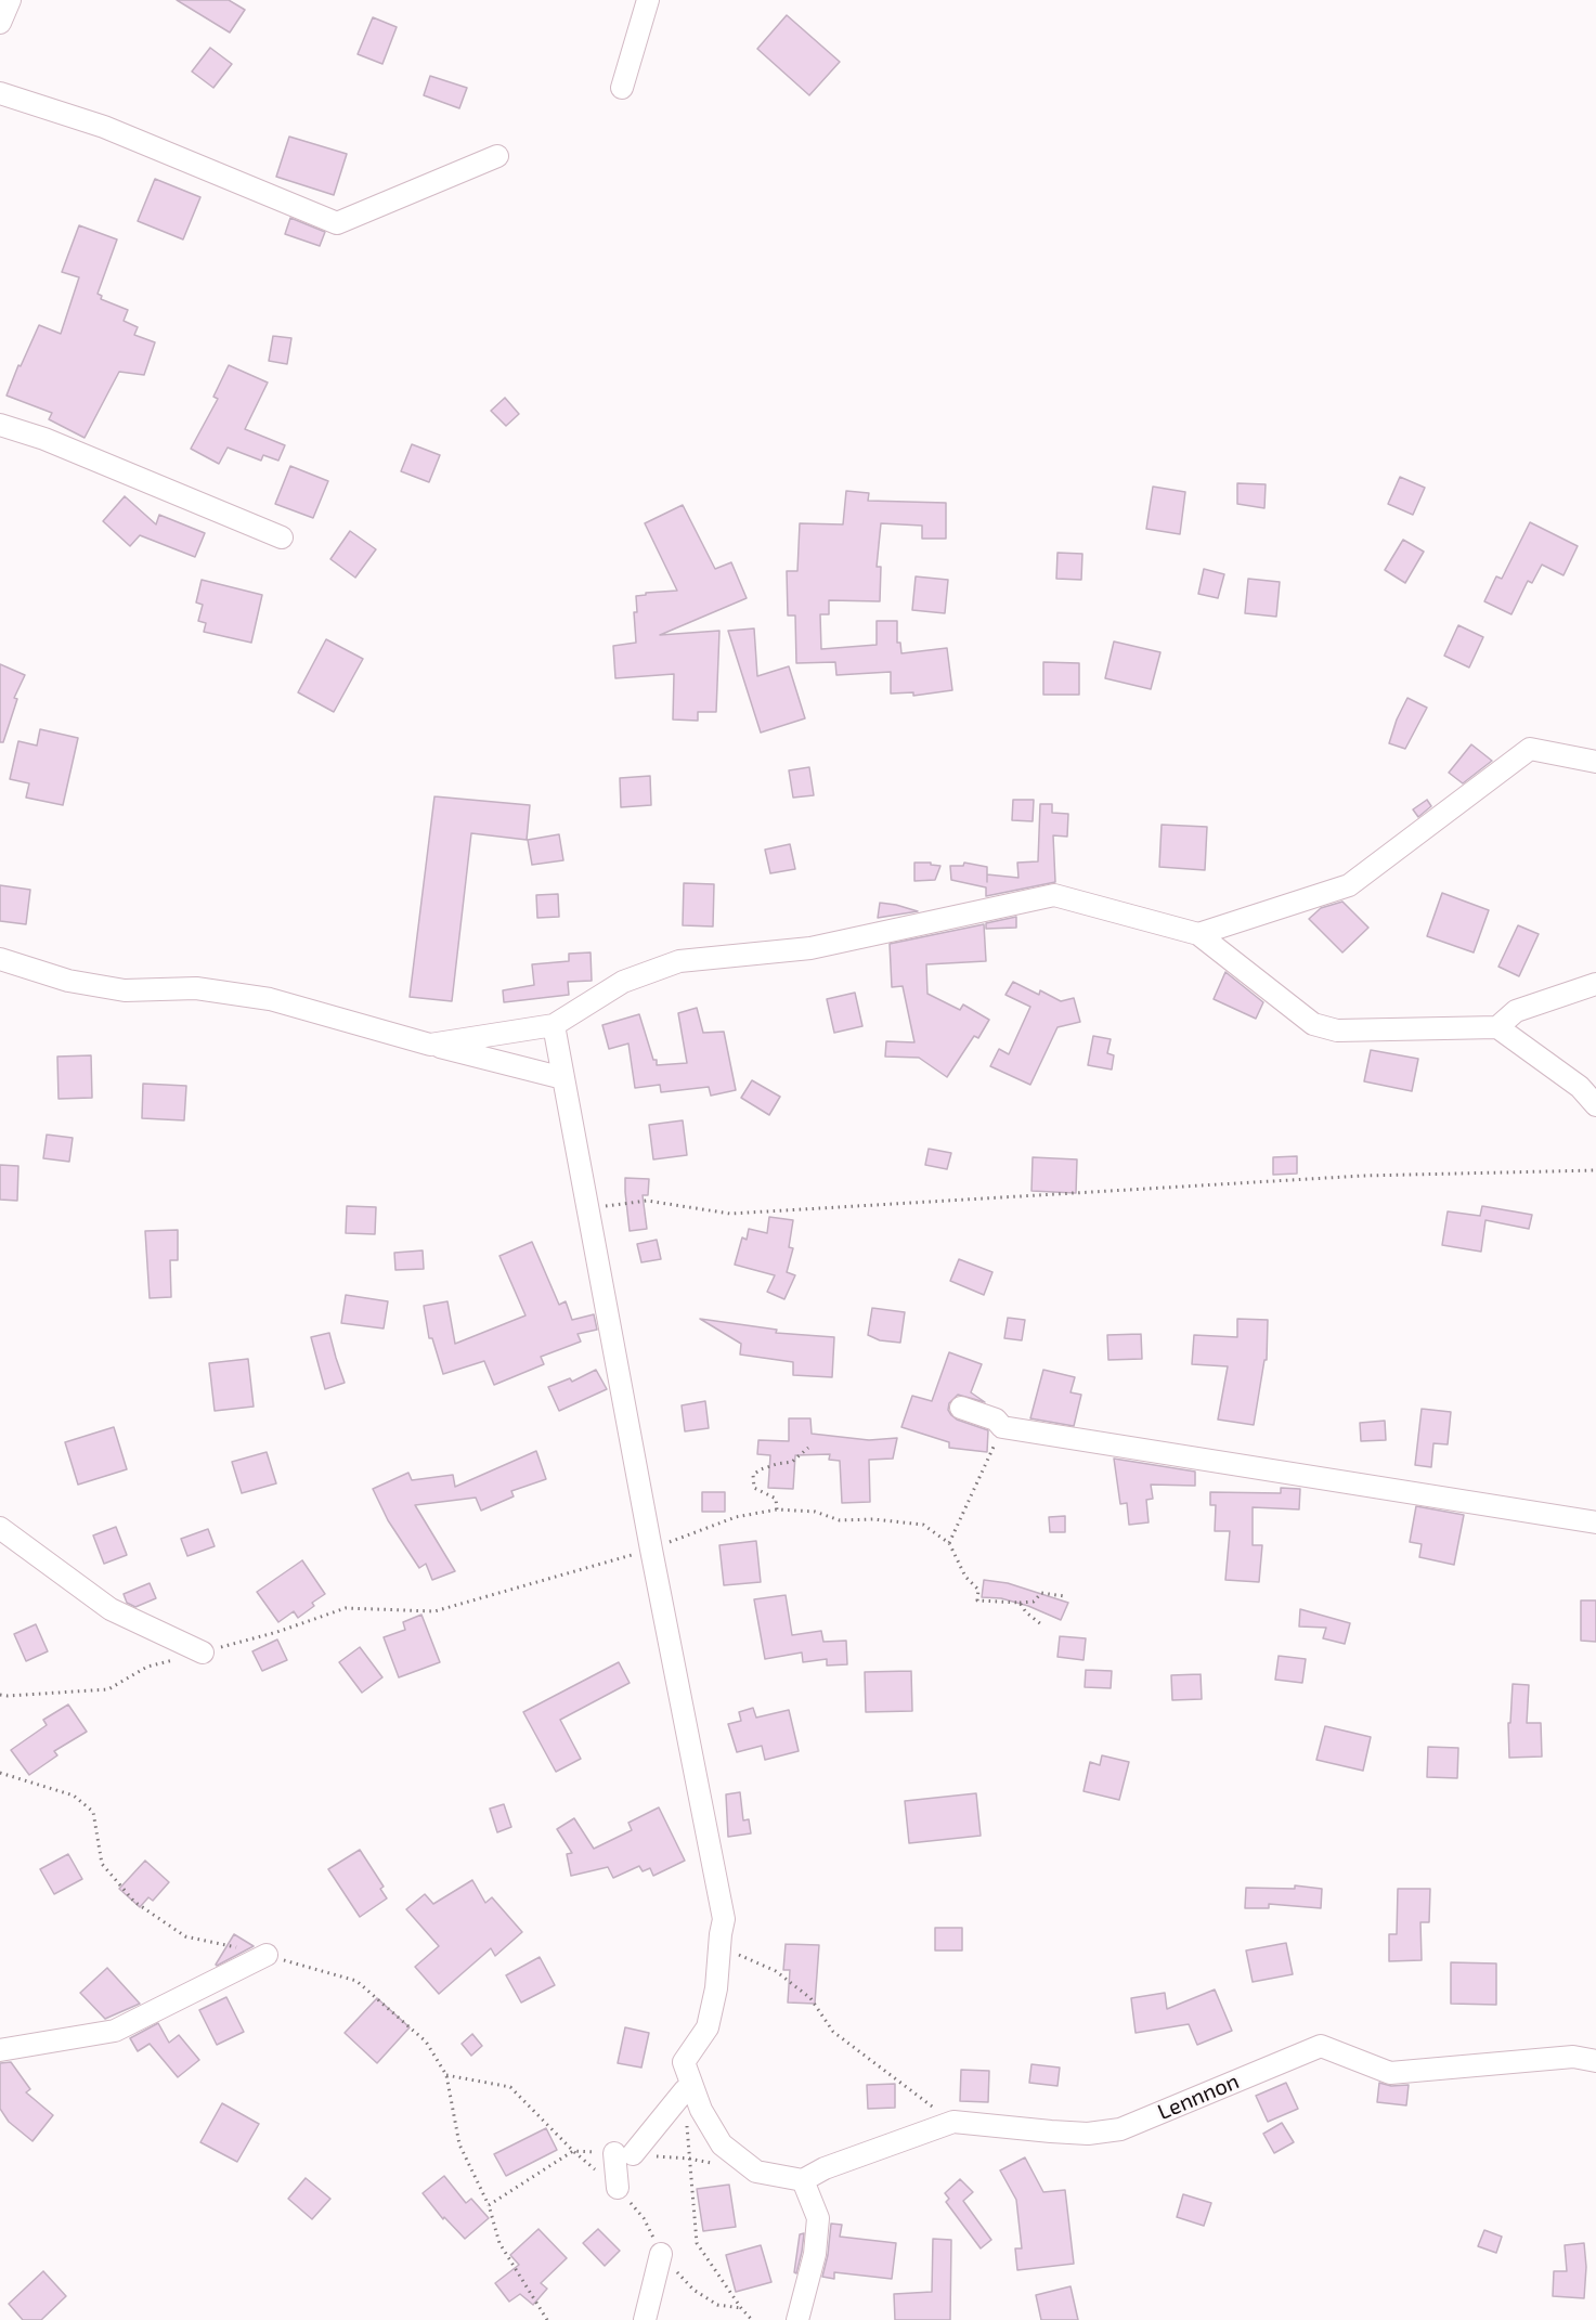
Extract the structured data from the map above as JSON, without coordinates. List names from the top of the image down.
{
  "streets": {
    "street": ["Lennnon"]
  }
}
